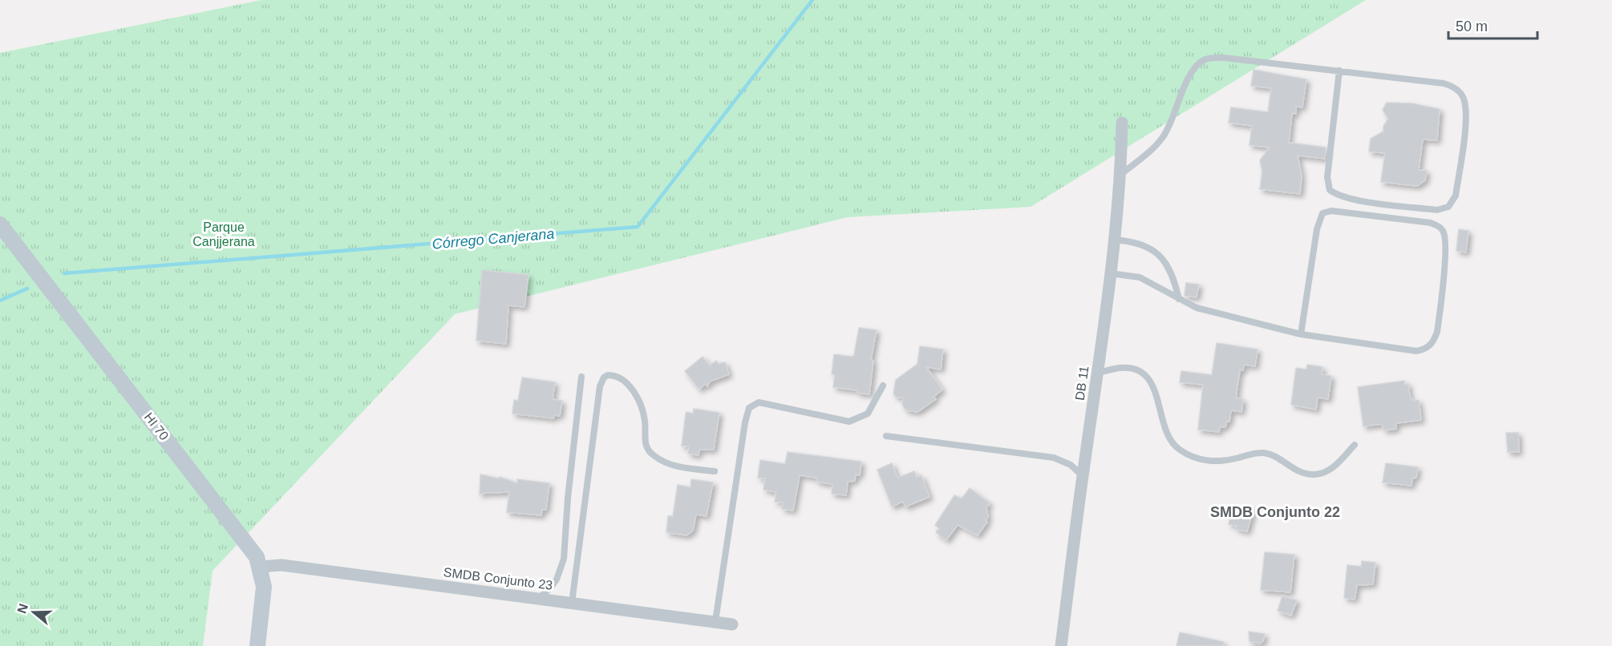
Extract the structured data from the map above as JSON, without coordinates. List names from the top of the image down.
{
  "streets": {
    "street": ["DB 11", "HI 70", "SMDB Conjunto 23"]
  },
  "crossings": [
    ["HI 70", "SMDB Conjunto 23"]
  ],
  "districts": ["SMDB Conjunto 22"],
  "water": ["Córrego Canjerana"],
  "parks": ["Parque Canjjerana"],
  "scale_bar": "50 m",
  "north": "left"
}
